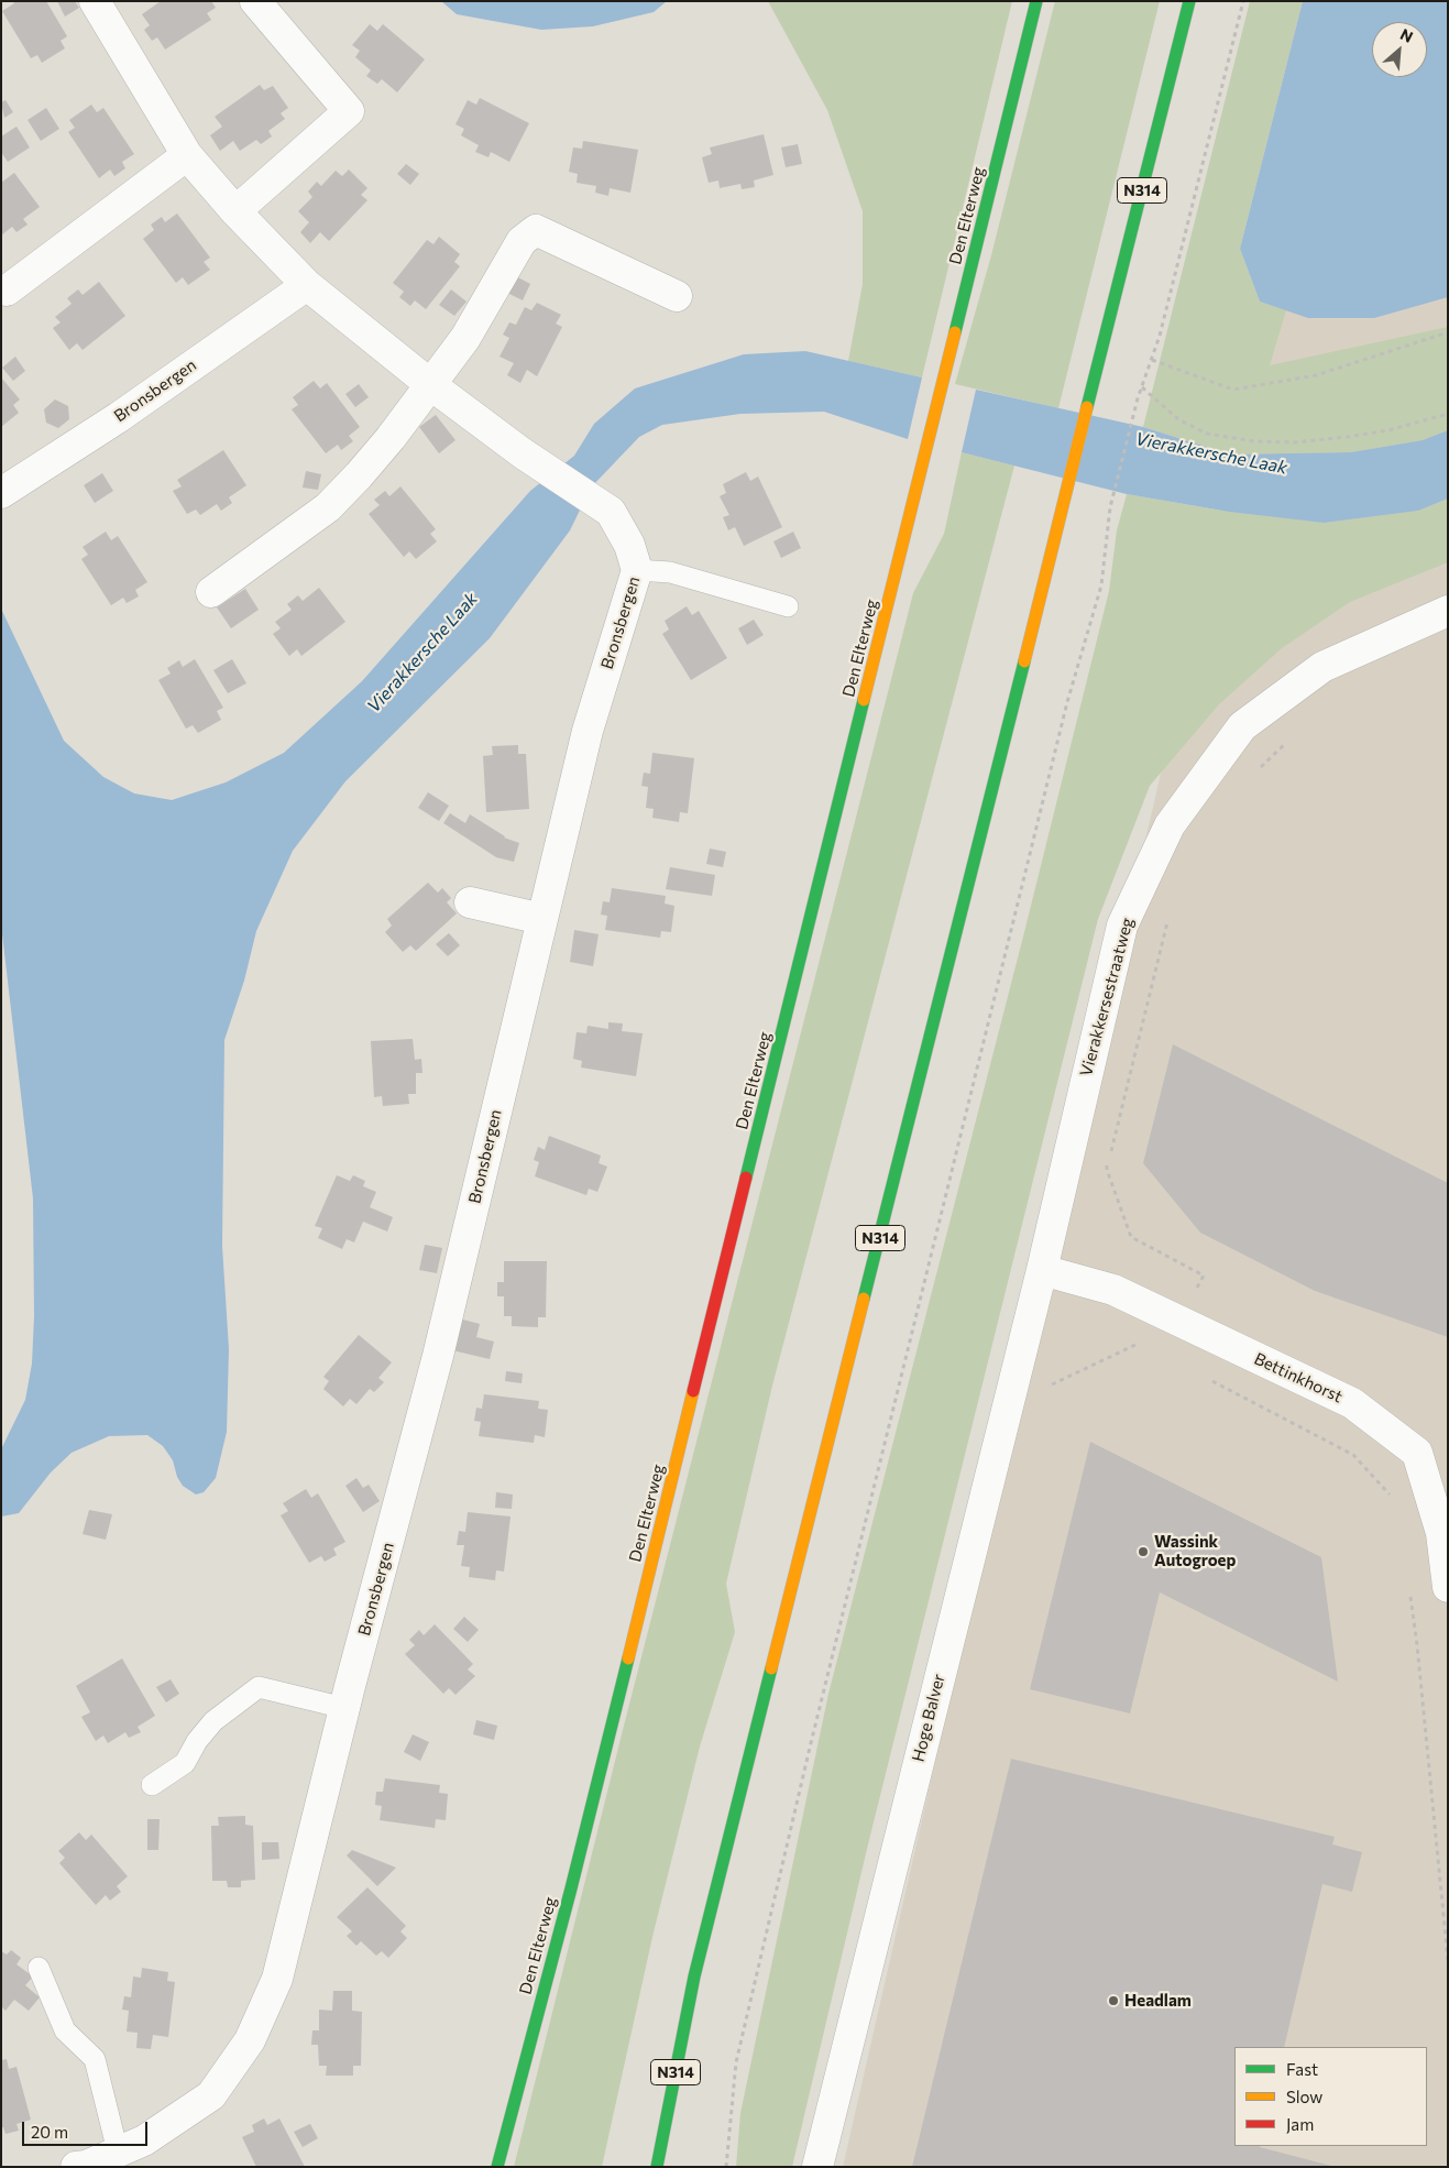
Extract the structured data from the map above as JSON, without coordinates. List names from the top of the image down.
{
  "streets": {
    "main road": ["N314", "Den Elterweg"],
    "street": [
      "Bronsbergen",
      "Vierakkersestraatweg",
      "Bettinkhorst",
      "Hoge Balver"
    ]
  },
  "crossings": [
    ["Vierakkersestraatweg", "Bettinkhorst"],
    ["Vierakkersestraatweg", "Hoge Balver"],
    ["Bettinkhorst", "Hoge Balver"]
  ],
  "water": ["Vierakkersche Laak"],
  "places": ["Wassink Autogroep", "Headlam"],
  "legend": ["Fast", "Slow", "Jam"],
  "scale_bar": "20 m",
  "north": "top right"
}
